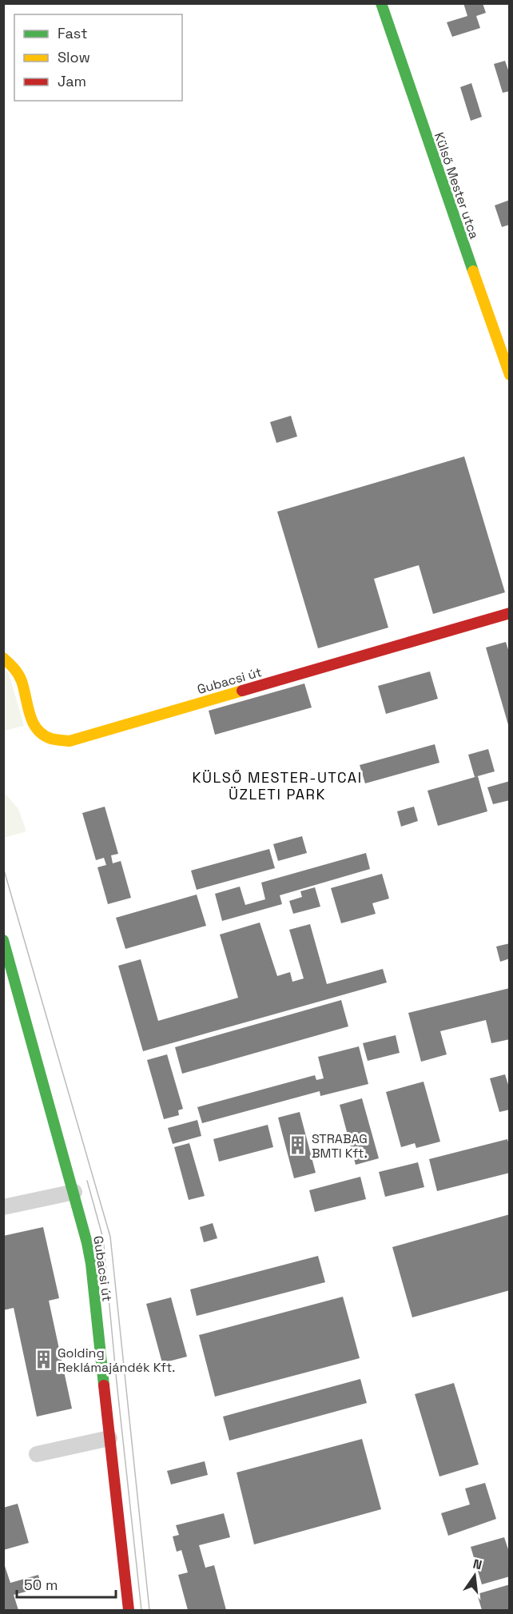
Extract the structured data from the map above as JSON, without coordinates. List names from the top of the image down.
{
  "streets": {
    "street": ["Külső Mester utca", "Gubacsi út"]
  },
  "districts": ["KÜLSŐ MESTER-UTCAI ÜZLETI PARK"],
  "places": {
    "building": ["STRABAG BMTI Kft.", "Golding Reklámajándék Kft."]
  },
  "legend": ["Fast", "Slow", "Jam"],
  "scale_bar": "50 m",
  "north": "top"
}
